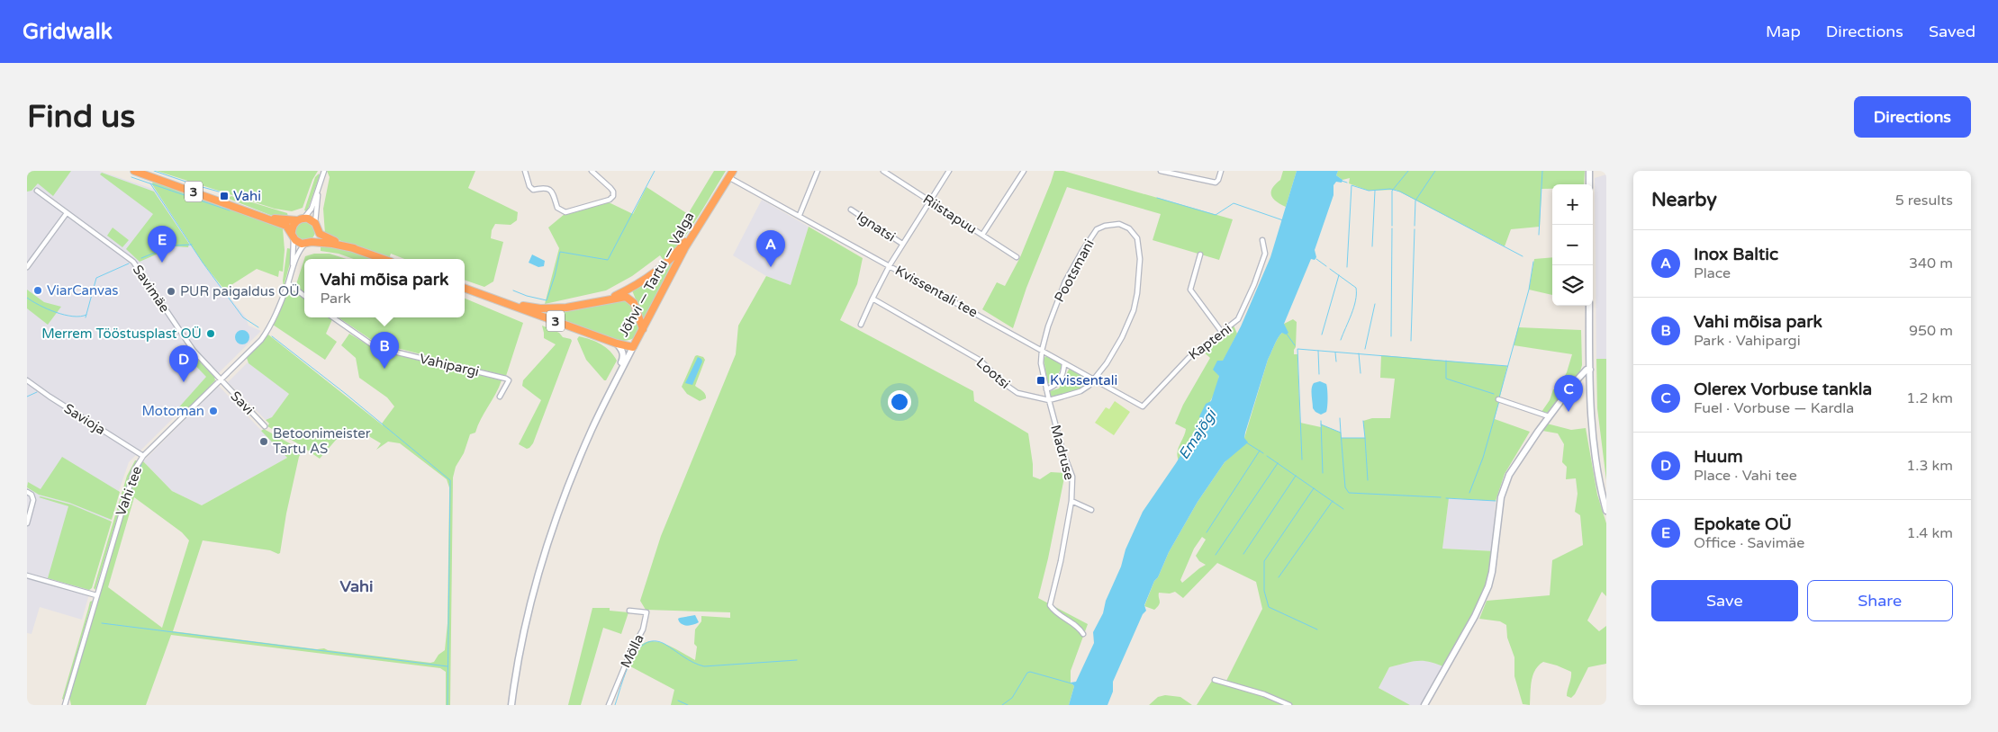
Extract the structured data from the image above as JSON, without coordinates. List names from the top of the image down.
{
  "streets": {
    "highway": ["3", "Jõhvi — Tartu — Valga"],
    "street": [
      "Riistapuu",
      "Ignatsi",
      "Pootsmani",
      "Savimäe",
      "Kvissentali tee",
      "Kapteni",
      "Vahipargi",
      "Lootsi",
      "Savi",
      "Savioja",
      "Madruse",
      "Vahi tee",
      "Mölla"
    ]
  },
  "crossings": [
    ["Pootsmani", "Kvissentali tee"],
    ["Pootsmani", "Lootsi"],
    ["Pootsmani", "Madruse"],
    ["Jõhvi — Tartu — Valga", "Kvissentali tee"],
    ["Savimäe", "Savi"],
    ["Savimäe", "Vahi tee"],
    ["Kvissentali tee", "Kapteni"],
    ["Kvissentali tee", "Lootsi"],
    ["Kvissentali tee", "Madruse"],
    ["Lootsi", "Madruse"],
    ["Savi", "Vahi tee"],
    ["Savioja", "Vahi tee"]
  ],
  "districts": ["Vahi"],
  "water": ["Emajõgi"],
  "places": {
    "transit": ["Vahi", "Kvissentali"],
    "other": [
      "ViarCanvas",
      "PUR paigaldus OÜ",
      "Merrem Tööstusplast OÜ",
      "Motoman",
      "Betoonimeister Tartu AS"
    ]
  },
  "page": {
    "header": "Gridwalk",
    "nav": ["Map", "Directions", "Saved"],
    "buttons": [
      "Directions",
      ["Save", "Share"]
    ],
    "title": "Find us",
    "heading": ["Nearby", "5 results"],
    "map_buttons": ["+", "−"],
    "pins": [
      "E",
      "A",
      "B",
      "D",
      "C"
    ],
    "list": [
      {
        "mark": "A",
        "name": "Inox Baltic",
        "note": "Place",
        "value": "340 m"
      },
      {
        "mark": "B",
        "name": "Vahi mõisa park",
        "note": "Park · Vahipargi",
        "value": "950 m"
      },
      {
        "mark": "C",
        "name": "Olerex Vorbuse tankla",
        "note": "Fuel · Vorbuse — Kardla",
        "value": "1.2 km"
      },
      {
        "mark": "D",
        "name": "Huum",
        "note": "Place · Vahi tee",
        "value": "1.3 km"
      },
      {
        "mark": "E",
        "name": "Epokate OÜ",
        "note": "Office · Savimäe",
        "value": "1.4 km"
      }
    ],
    "popup": ["Vahi mõisa park", "Park"]
  }
}
